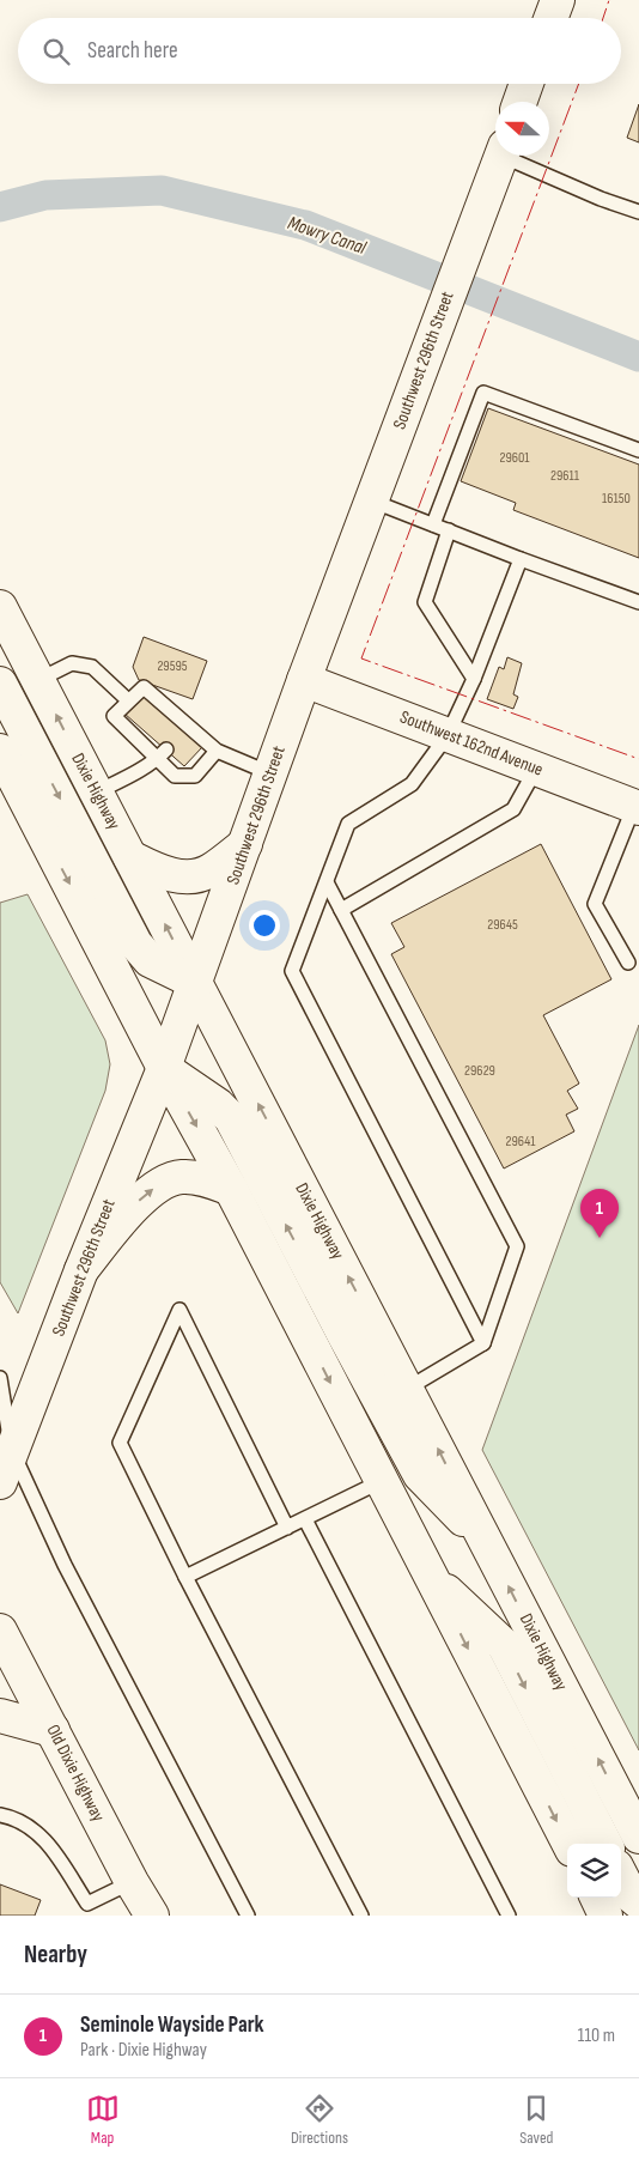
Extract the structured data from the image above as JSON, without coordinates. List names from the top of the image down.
{
  "streets": {
    "main road": [
      "Southwest 296th Street",
      "Southwest 162nd Avenue",
      "Dixie Highway",
      "Old Dixie Highway"
    ]
  },
  "crossings": [
    ["Southwest 296th Street", "Southwest 162nd Avenue"],
    ["Southwest 296th Street", "Dixie Highway"]
  ],
  "water": ["Mowry Canal"],
  "house_numbers": [
    "29601",
    "29611",
    "16150",
    "29595",
    "29645",
    "29629",
    "29641"
  ],
  "north": "left",
  "page": {
    "search": "Search here",
    "pins": "1",
    "heading": "Nearby",
    "list": [
      {
        "mark": "1",
        "name": "Seminole Wayside Park",
        "note": "Park · Dixie Highway",
        "value": "110 m"
      }
    ],
    "nav": ["Map", "Directions", "Saved"]
  }
}
